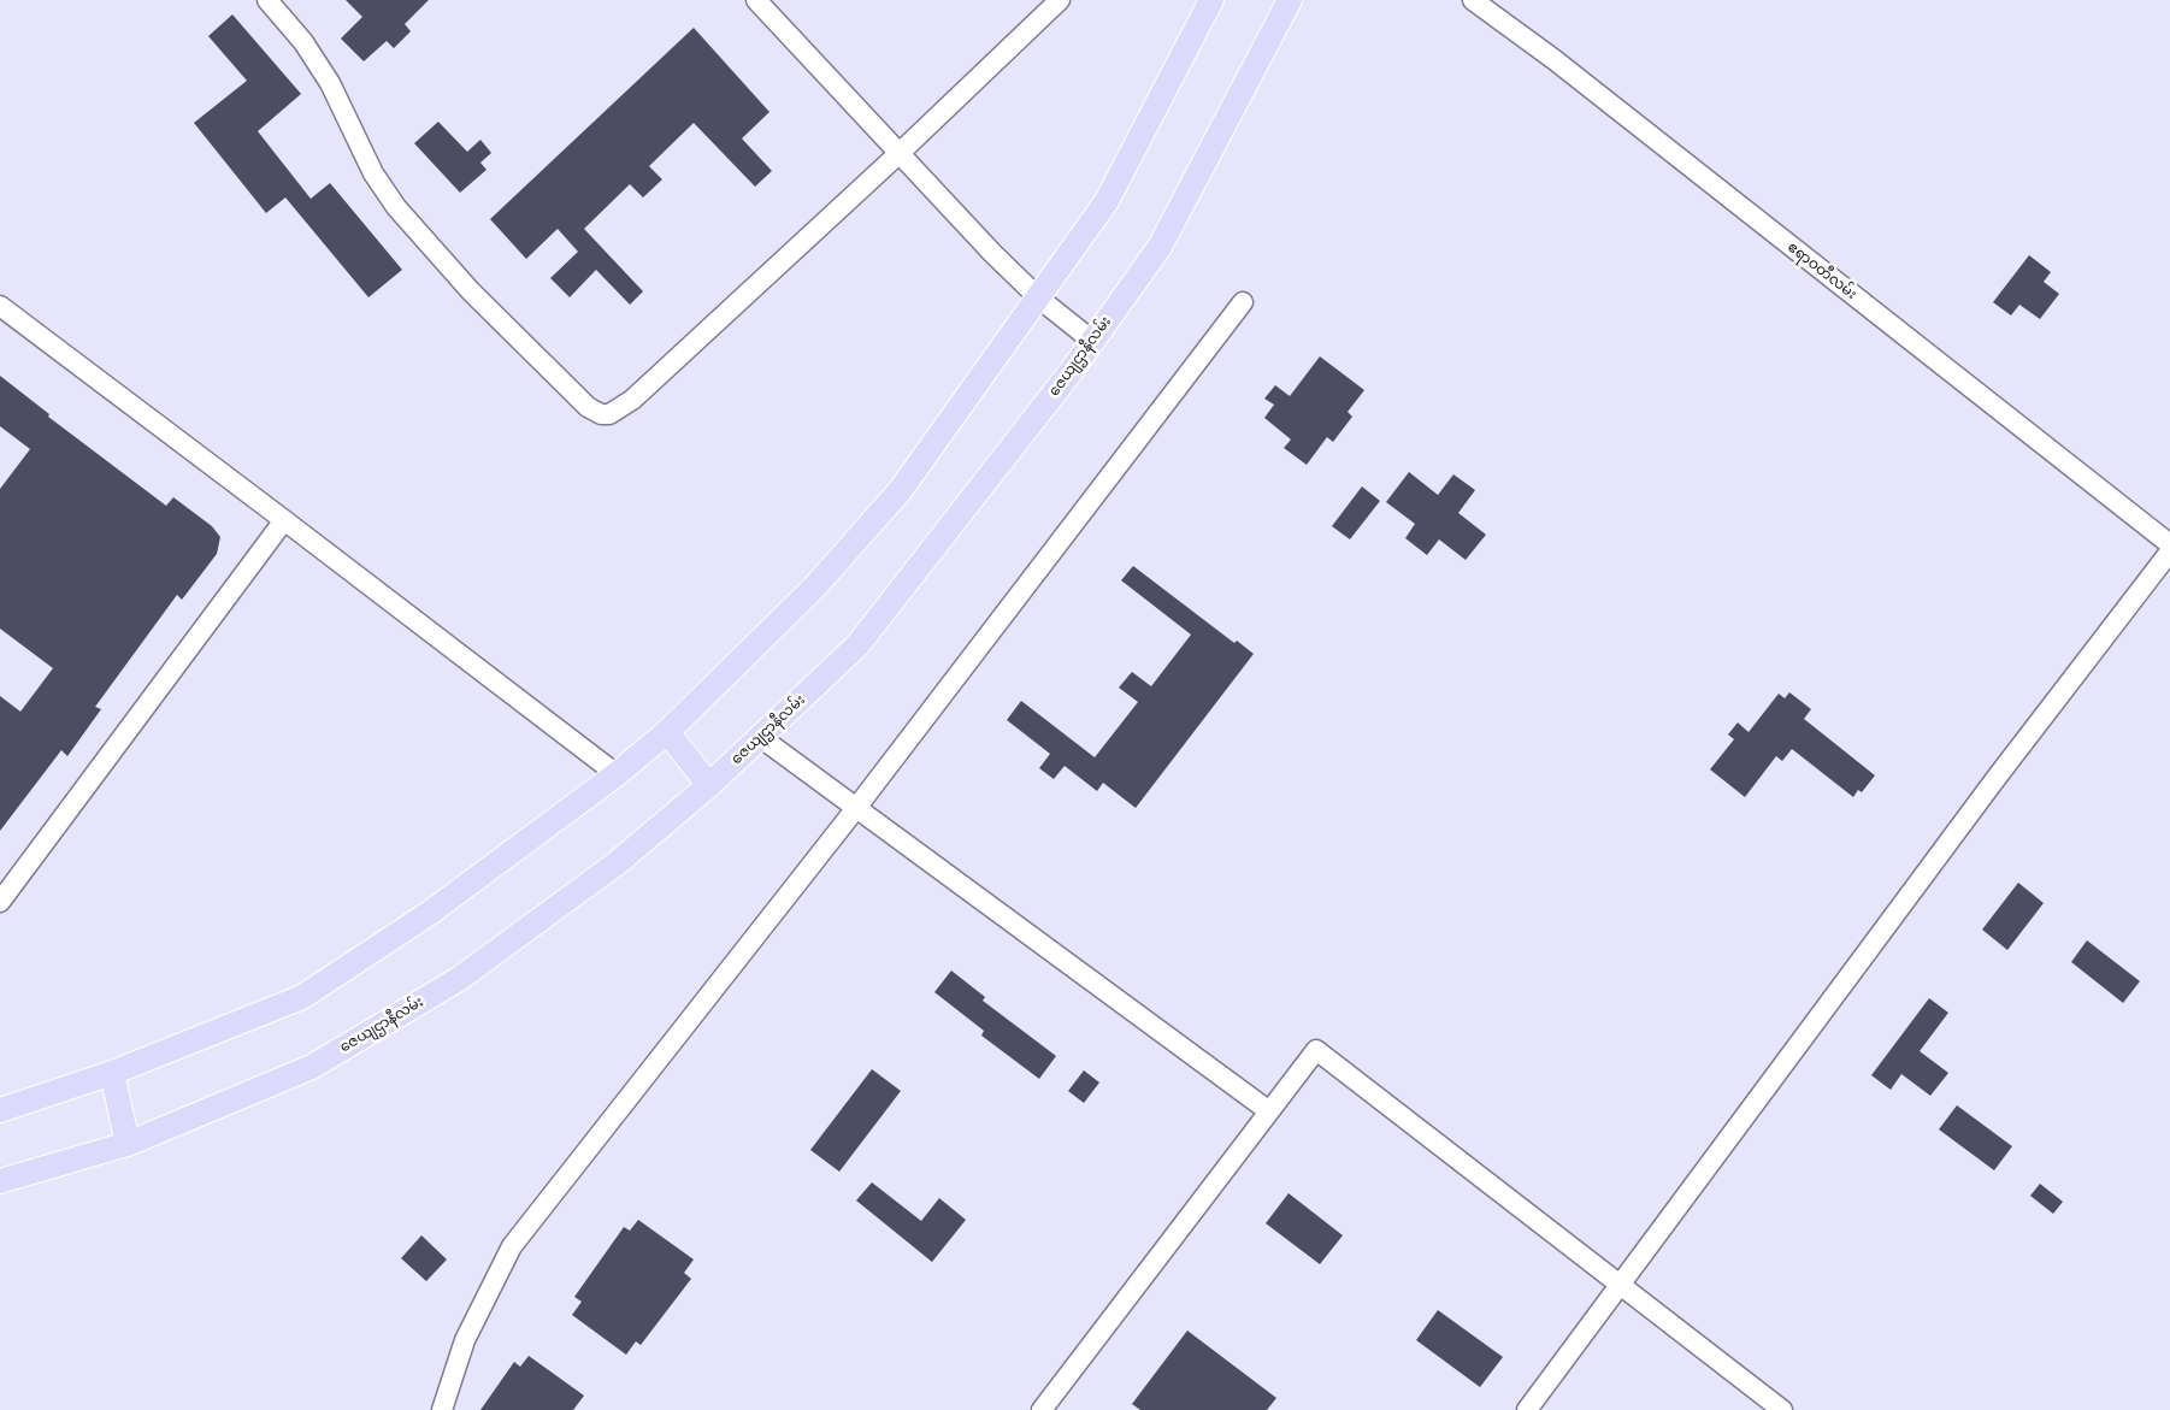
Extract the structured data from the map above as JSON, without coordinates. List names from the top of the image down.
{
  "streets": {
    "main road": ["ဇေယျဌာနီလမ်း"],
    "street": ["ဧရာဝတီလမ်း"]
  }
}
